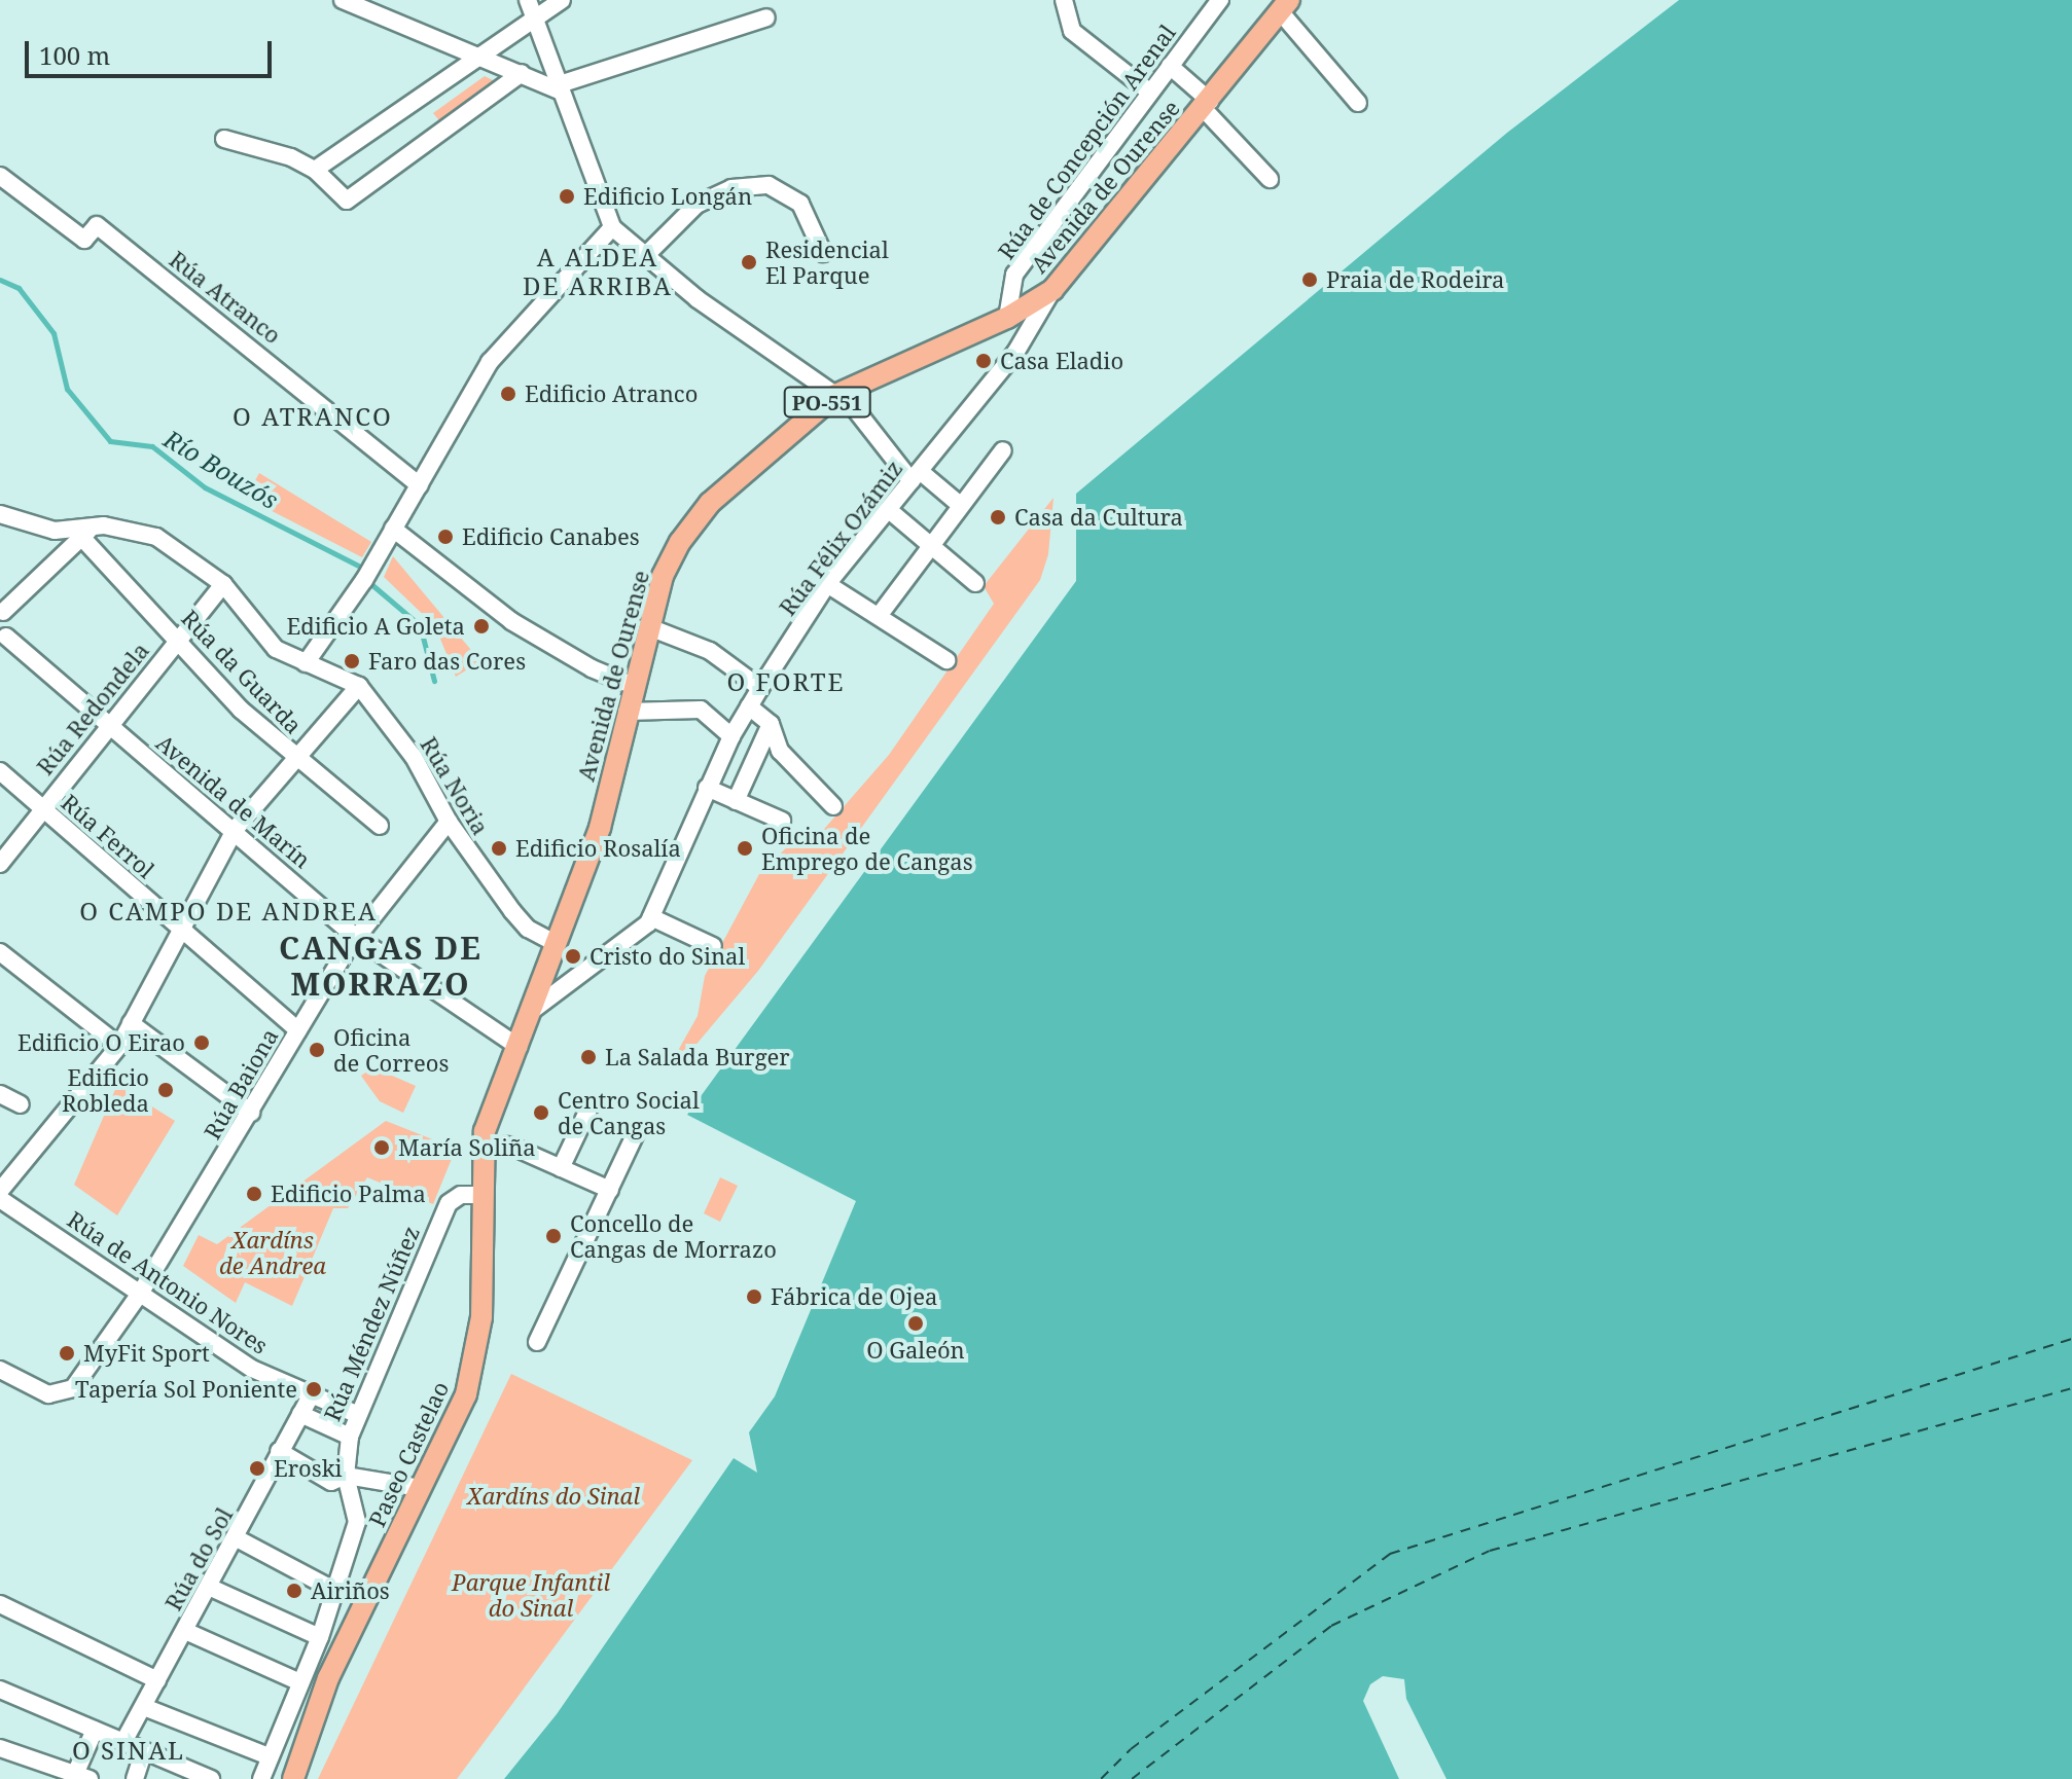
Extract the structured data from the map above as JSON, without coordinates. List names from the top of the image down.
{
  "streets": {
    "main road": ["Avenida de Ourense", "PO-551", "Paseo Castelao"],
    "street": [
      "Rúa de Concepción Arenal",
      "Rúa Atranco",
      "Rúa Félix Ozámiz",
      "Rúa da Guarda",
      "Rúa Redondela",
      "Rúa Noria",
      "Avenida de Marín",
      "Rúa Ferrol",
      "Rúa Baiona",
      "Rúa de Antonio Nores",
      "Rúa Méndez Núñez",
      "Rúa do Sol"
    ]
  },
  "crossings": [
    ["Rúa de Concepción Arenal", "Avenida de Ourense"],
    ["Avenida de Ourense", "PO-551"],
    ["Avenida de Ourense", "Rúa Félix Ozámiz"],
    ["Avenida de Ourense", "Rúa Noria"],
    ["Avenida de Ourense", "Avenida de Marín"],
    ["PO-551", "Avenida de Marín"],
    ["PO-551", "Paseo Castelao"],
    ["Rúa da Guarda", "Rúa Redondela"],
    ["Rúa da Guarda", "Rúa Noria"],
    ["Rúa Redondela", "Rúa Noria"],
    ["Rúa Redondela", "Avenida de Marín"],
    ["Rúa Redondela", "Rúa Ferrol"],
    ["Rúa Noria", "Rúa Baiona"],
    ["Avenida de Marín", "Rúa Baiona"],
    ["Rúa Ferrol", "Rúa Baiona"],
    ["Rúa Baiona", "Rúa de Antonio Nores"],
    ["Rúa de Antonio Nores", "Rúa Méndez Núñez"],
    ["Rúa de Antonio Nores", "Rúa do Sol"],
    ["Rúa Méndez Núñez", "Paseo Castelao"]
  ],
  "districts": [
    "A ALDEA DE ARRIBA",
    "O ATRANCO",
    "O FORTE",
    "O CAMPO DE ANDREA",
    "CANGAS DE MORRAZO",
    "O SINAL"
  ],
  "water": ["Río Bouzós"],
  "parks": ["Xardíns de Andrea", "Xardíns do Sinal", "Parque Infantil do Sinal"],
  "places": [
    "Edificio Longán",
    "Residencial El Parque",
    "Praia de Rodeira",
    "Casa Eladio",
    "Edificio Atranco",
    "Casa da Cultura",
    "Edificio Canabes",
    "Edificio A Goleta",
    "Faro das Cores",
    "Edificio Rosalía",
    "Oficina de Emprego de Cangas",
    "Cristo do Sinal",
    "Edificio O Eirao",
    "Oficina de Correos",
    "La Salada Burger",
    "Edificio Robleda",
    "Centro Social de Cangas",
    "María Soliña",
    "Edificio Palma",
    "Concello de Cangas de Morrazo",
    "Fábrica de Ojea",
    "O Galeón",
    "MyFit Sport",
    "Tapería Sol Poniente",
    "Eroski",
    "Airiños"
  ],
  "scale_bar": "100 m"
}
